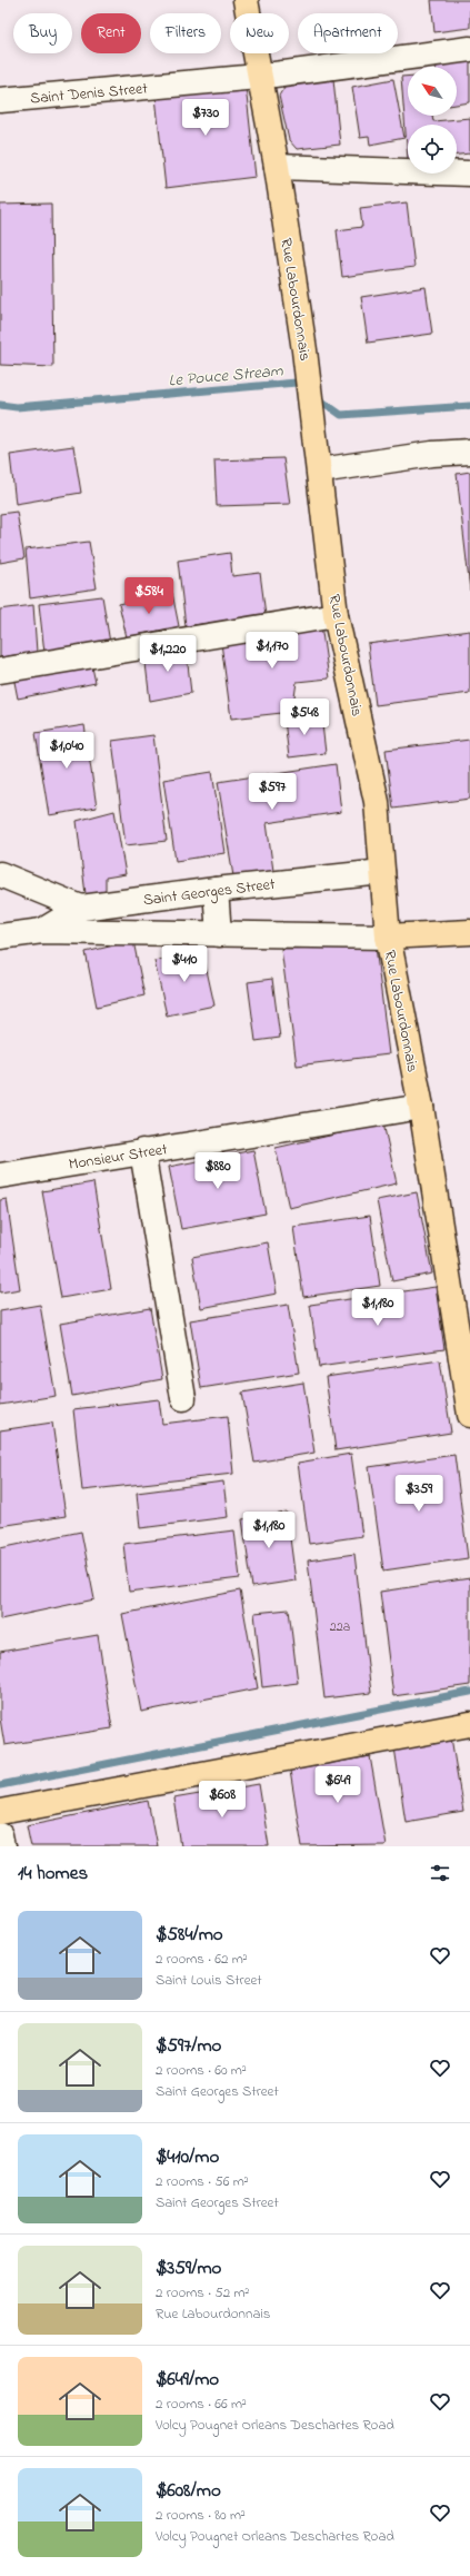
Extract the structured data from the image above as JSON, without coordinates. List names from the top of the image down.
{
  "streets": {
    "main road": ["Rue Labourdonnais"],
    "street": ["Saint Denis Street", "Saint Georges Street", "Monsieur Street"]
  },
  "crossings": [
    ["Saint Denis Street", "Rue Labourdonnais"],
    ["Rue Labourdonnais", "Saint Georges Street"],
    ["Rue Labourdonnais", "Monsieur Street"]
  ],
  "water": ["Le Pouce Stream"],
  "house_numbers": ["22a"],
  "north": "top left",
  "page": {
    "chip": [
      "Buy",
      "Rent",
      "Filters",
      "New",
      "Apartment"
    ],
    "price": [
      "$730",
      "$584",
      "$1,170",
      "$1,220",
      "$548",
      "$1,040",
      "$597",
      "$410",
      "$880",
      "$1,180",
      "$359",
      "$1,180",
      "$649",
      "$608"
    ],
    "heading": "14 homes",
    "list": [
      {
        "name": "$584/mo",
        "note": "2 rooms · 62 m² · Saint Louis Street"
      },
      {
        "name": "$597/mo",
        "note": "2 rooms · 60 m² · Saint Georges Street"
      },
      {
        "name": "$410/mo",
        "note": "2 rooms · 56 m² · Saint Georges Street"
      },
      {
        "name": "$359/mo",
        "note": "2 rooms · 52 m² · Rue Labourdonnais"
      },
      {
        "name": "$649/mo",
        "note": "2 rooms · 66 m² · Volcy Pougnet Orleans Deschartes Road"
      },
      {
        "name": "$608/mo",
        "note": "2 rooms · 80 m² · Volcy Pougnet Orleans Deschartes Road"
      }
    ]
  }
}
